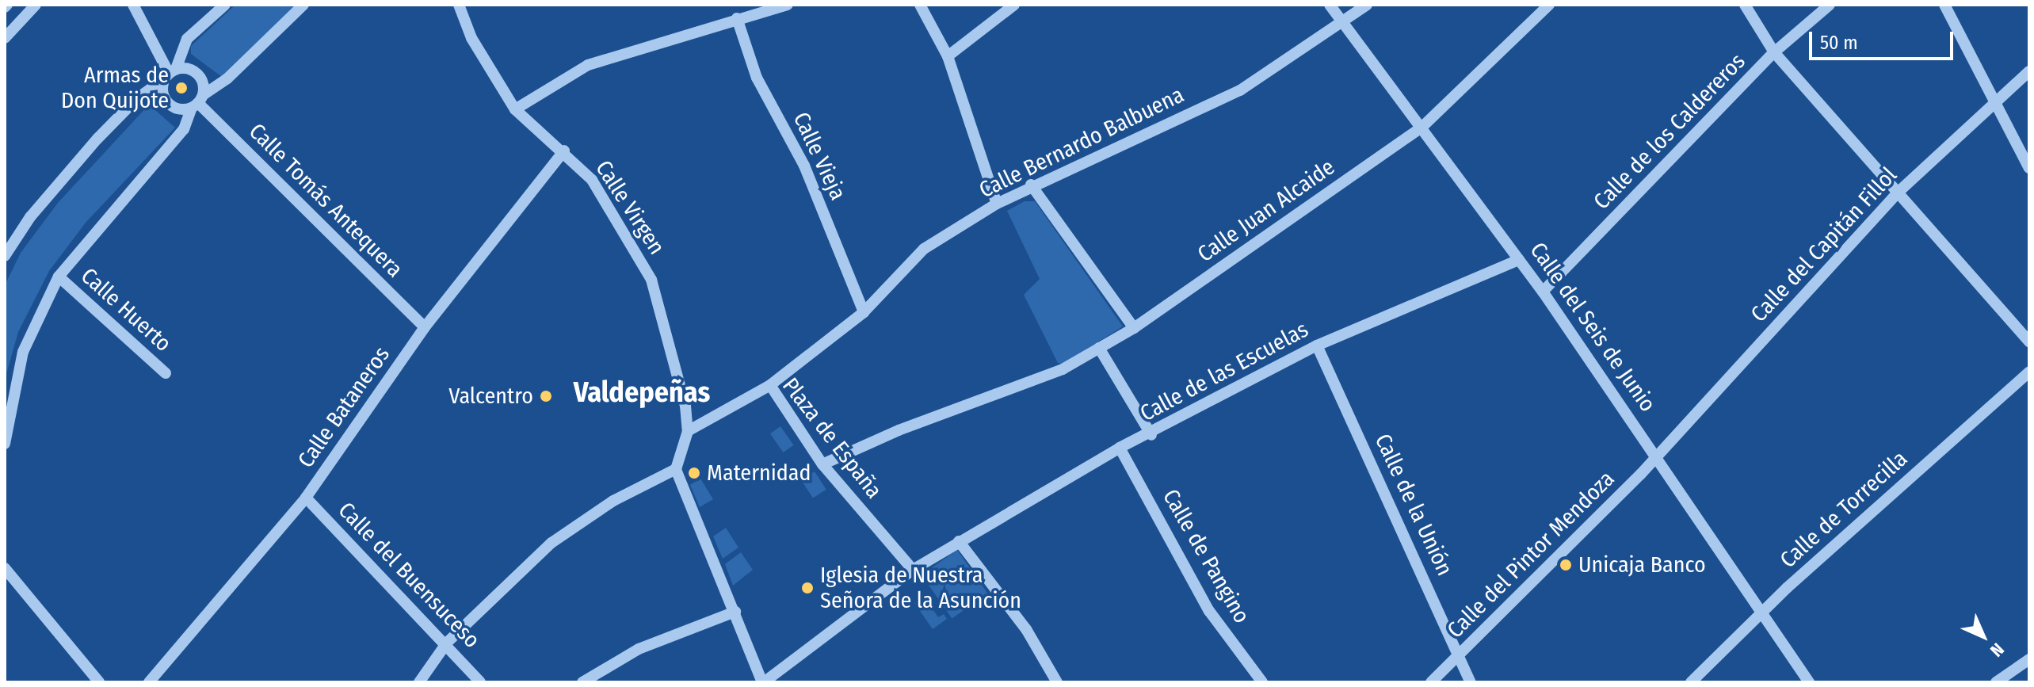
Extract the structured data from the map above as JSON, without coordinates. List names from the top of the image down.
{
  "streets": {
    "street": [
      "Calle de los Caldereros",
      "Calle Bernardo Balbuena",
      "Calle Vieja",
      "Calle Tomás Antequera",
      "Calle Virgen",
      "Calle Juan Alcaide",
      "Calle del Capitán Fillol",
      "Calle Huerto",
      "Calle del Seis de Junio",
      "Calle de las Escuelas",
      "Calle Bataneros",
      "Plaza de España",
      "Calle de la Unión",
      "Calle de Torrecilla",
      "Calle del Pintor Mendoza",
      "Calle de Pangino",
      "Calle del Buensuceso"
    ]
  },
  "crossings": [
    ["Calle de los Caldereros", "Calle del Seis de Junio"],
    ["Calle Bernardo Balbuena", "Calle Vieja"],
    ["Calle Bernardo Balbuena", "Calle del Seis de Junio"],
    ["Calle Bernardo Balbuena", "Plaza de España"],
    ["Calle Tomás Antequera", "Calle Bataneros"],
    ["Calle Virgen", "Calle Bataneros"],
    ["Calle Virgen", "Plaza de España"],
    ["Calle Juan Alcaide", "Calle del Seis de Junio"],
    ["Calle Juan Alcaide", "Plaza de España"],
    ["Calle del Capitán Fillol", "Calle del Seis de Junio"],
    ["Calle del Capitán Fillol", "Calle del Pintor Mendoza"],
    ["Calle del Seis de Junio", "Calle de las Escuelas"],
    ["Calle del Seis de Junio", "Calle de Torrecilla"],
    ["Calle del Seis de Junio", "Calle del Pintor Mendoza"],
    ["Calle de las Escuelas", "Plaza de España"],
    ["Calle de las Escuelas", "Calle de la Unión"],
    ["Calle de las Escuelas", "Calle de Pangino"],
    ["Calle Bataneros", "Calle del Buensuceso"],
    ["Calle de la Unión", "Calle del Pintor Mendoza"]
  ],
  "districts": ["Valdepeñas"],
  "places": [
    "Armas de Don Quijote",
    "Valcentro",
    "Maternidad",
    "Unicaja Banco",
    "Iglesia de Nuestra Señora de la Asunción"
  ],
  "scale_bar": "50 m",
  "north": "bottom right"
}
